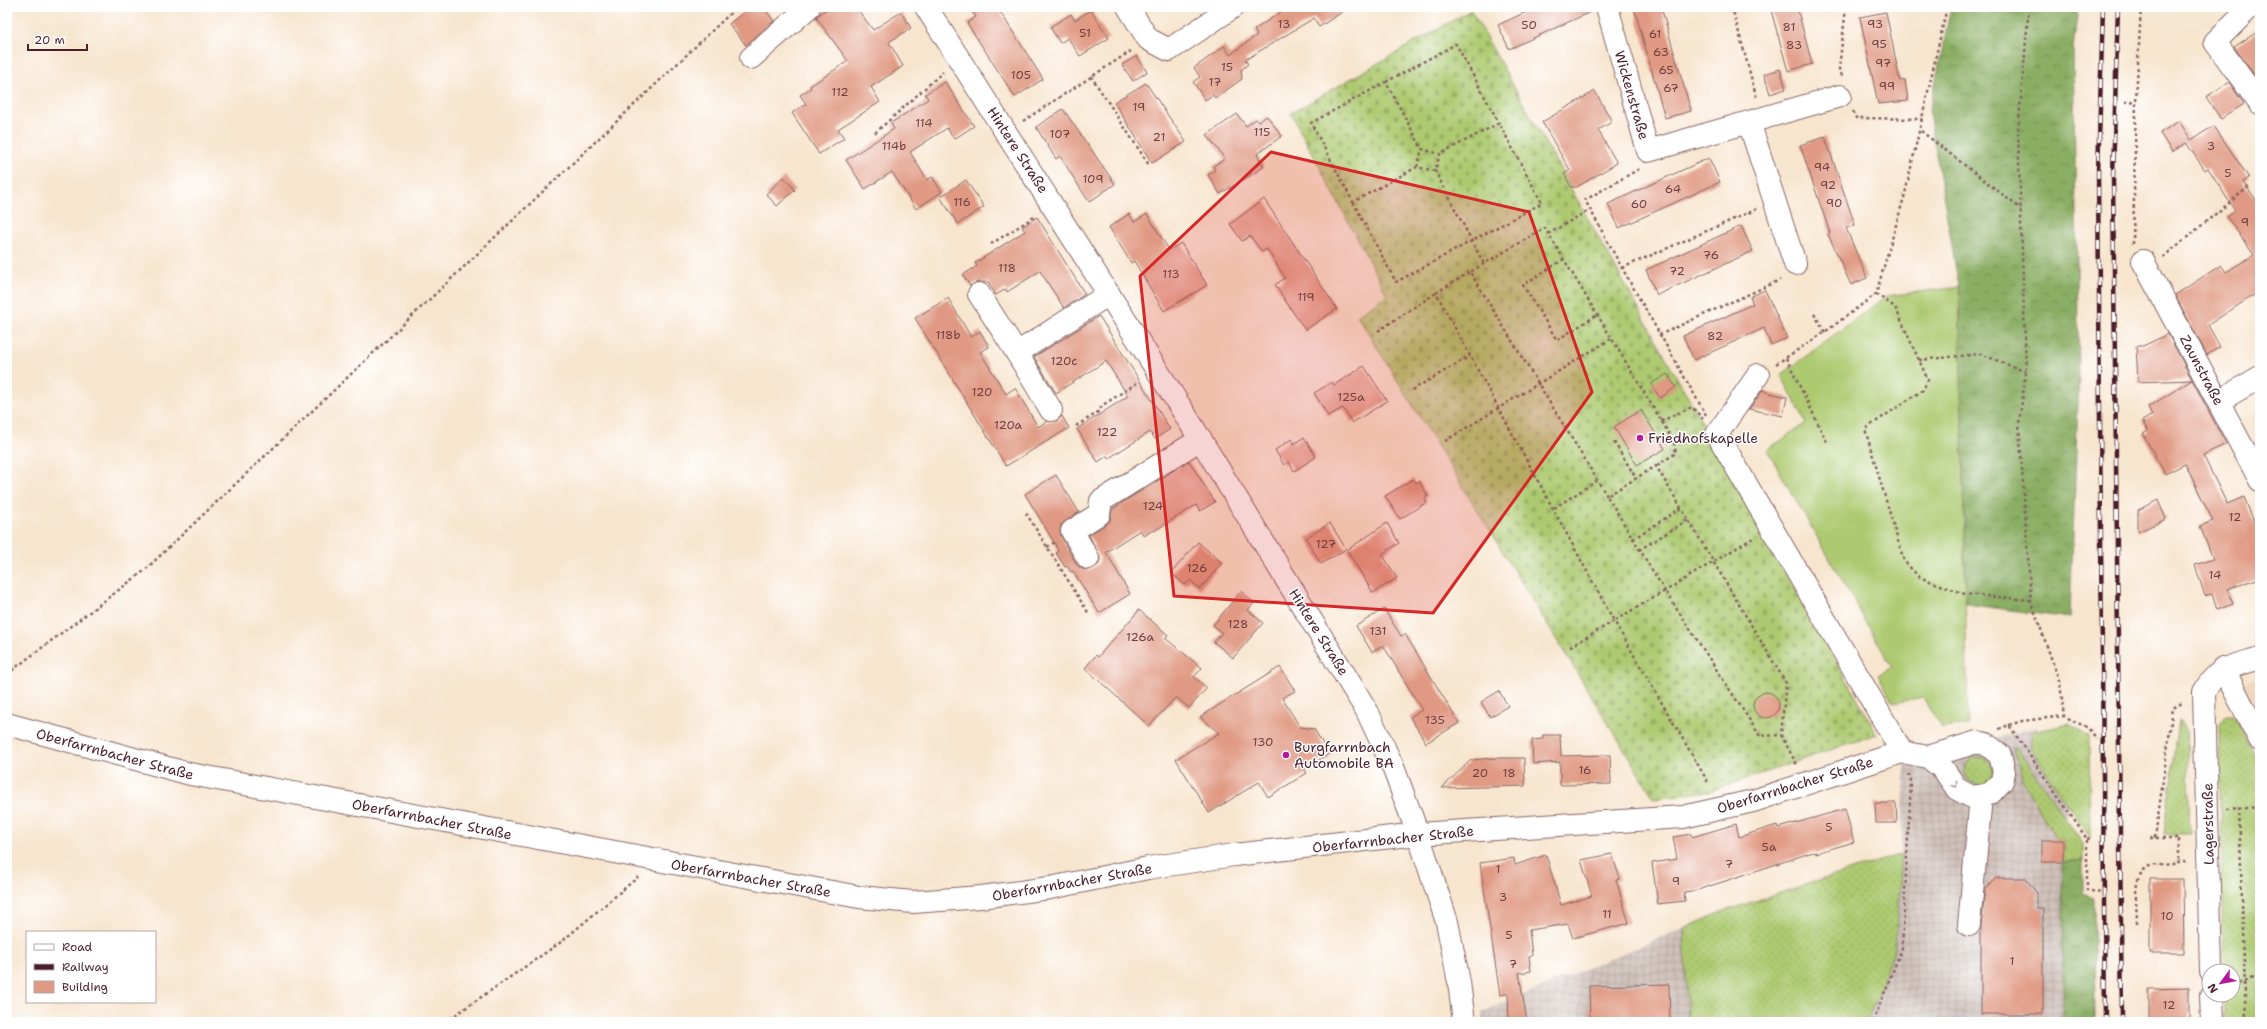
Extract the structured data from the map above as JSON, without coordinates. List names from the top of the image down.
{
  "streets": {
    "street": [
      "Wickenstraße",
      "Hintere Straße",
      "Zaunstraße",
      "Oberfarrnbacher Straße",
      "Lagerstraße"
    ]
  },
  "crossings": [
    ["Hintere Straße", "Oberfarrnbacher Straße"]
  ],
  "places": ["Friedhofskapelle", "Burgfarrnbach Automobile BA"],
  "house_numbers": [
    "13",
    "93",
    "50",
    "81",
    "51",
    "61",
    "95",
    "83",
    "63",
    "97",
    "15",
    "65",
    "105",
    "17",
    "99",
    "67",
    "112",
    "19",
    "114",
    "115",
    "107",
    "21",
    "114b",
    "3",
    "94",
    "5",
    "109",
    "92",
    "64",
    "116",
    "90",
    "60",
    "9",
    "76",
    "118",
    "72",
    "113",
    "119",
    "118b",
    "82",
    "120c",
    "120",
    "125a",
    "120a",
    "122",
    "124",
    "12",
    "127",
    "126",
    "14",
    "128",
    "131",
    "126a",
    "135",
    "130",
    "16",
    "20",
    "18",
    "5",
    "5a",
    "7",
    "1",
    "9",
    "3",
    "11",
    "10",
    "5",
    "1",
    "7",
    "12"
  ],
  "legend": ["Road", "Railway", "Building"],
  "scale_bar": "20 m",
  "north": "bottom left"
}
